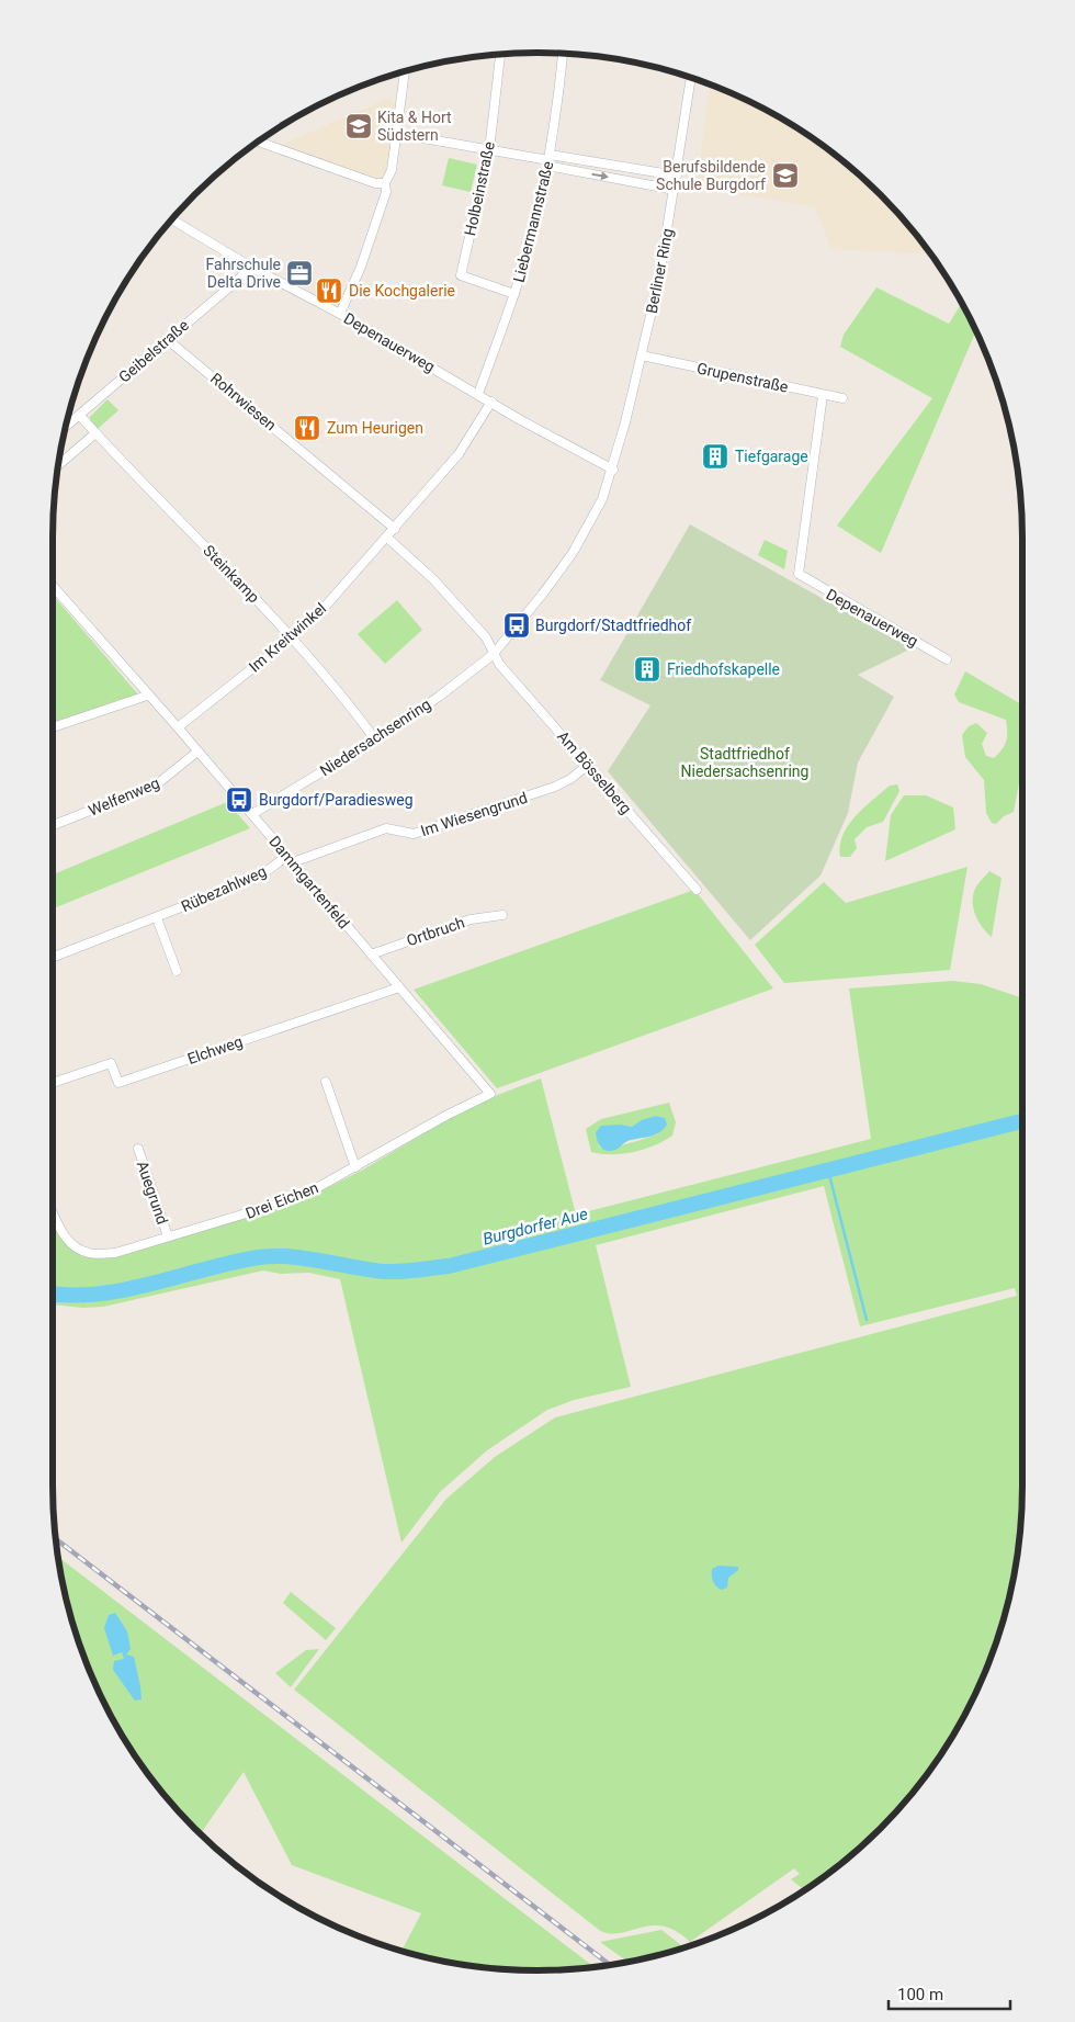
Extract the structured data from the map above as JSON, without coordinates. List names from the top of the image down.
{
  "streets": {
    "street": [
      "Holbeinstraße",
      "Liebermannstraße",
      "Berliner Ring",
      "Depenauerweg",
      "Geibelstraße",
      "Grupenstraße",
      "Rohrwiesen",
      "Steinkamp",
      "Im Kreitwinkel",
      "Niedersachsenring",
      "Am Bösselberg",
      "Welfenweg",
      "Im Wiesengrund",
      "Dammgartenfeld",
      "Rübezahlweg",
      "Ortbruch",
      "Elchweg",
      "Auegrund",
      "Drei Eichen"
    ]
  },
  "crossings": [
    ["Holbeinstraße", "Liebermannstraße"],
    ["Liebermannstraße", "Depenauerweg"],
    ["Berliner Ring", "Depenauerweg"],
    ["Berliner Ring", "Grupenstraße"],
    ["Berliner Ring", "Niedersachsenring"],
    ["Depenauerweg", "Geibelstraße"],
    ["Depenauerweg", "Grupenstraße"],
    ["Depenauerweg", "Im Kreitwinkel"],
    ["Depenauerweg", "Niedersachsenring"],
    ["Geibelstraße", "Rohrwiesen"],
    ["Geibelstraße", "Steinkamp"],
    ["Rohrwiesen", "Im Kreitwinkel"],
    ["Steinkamp", "Im Kreitwinkel"],
    ["Steinkamp", "Niedersachsenring"],
    ["Im Kreitwinkel", "Dammgartenfeld"],
    ["Niedersachsenring", "Am Bösselberg"],
    ["Niedersachsenring", "Dammgartenfeld"],
    ["Am Bösselberg", "Im Wiesengrund"],
    ["Welfenweg", "Dammgartenfeld"],
    ["Im Wiesengrund", "Dammgartenfeld"],
    ["Im Wiesengrund", "Rübezahlweg"],
    ["Dammgartenfeld", "Rübezahlweg"],
    ["Dammgartenfeld", "Ortbruch"],
    ["Dammgartenfeld", "Elchweg"],
    ["Dammgartenfeld", "Drei Eichen"],
    ["Auegrund", "Drei Eichen"]
  ],
  "water": ["Burgdorfer Aue"],
  "parks": ["Stadtfriedhof Niedersachsenring"],
  "places": {
    "school or university": ["Kita & Hort Südstern", "Berufsbildende Schule Burgdorf"],
    "office": ["Fahrschule Delta Drive"],
    "restaurant": ["Die Kochgalerie", "Zum Heurigen"],
    "building": ["Tiefgarage", "Friedhofskapelle"],
    "bus stop": ["Burgdorf/Stadtfriedhof", "Burgdorf/Paradiesweg"]
  },
  "scale_bar": "100 m"
}
